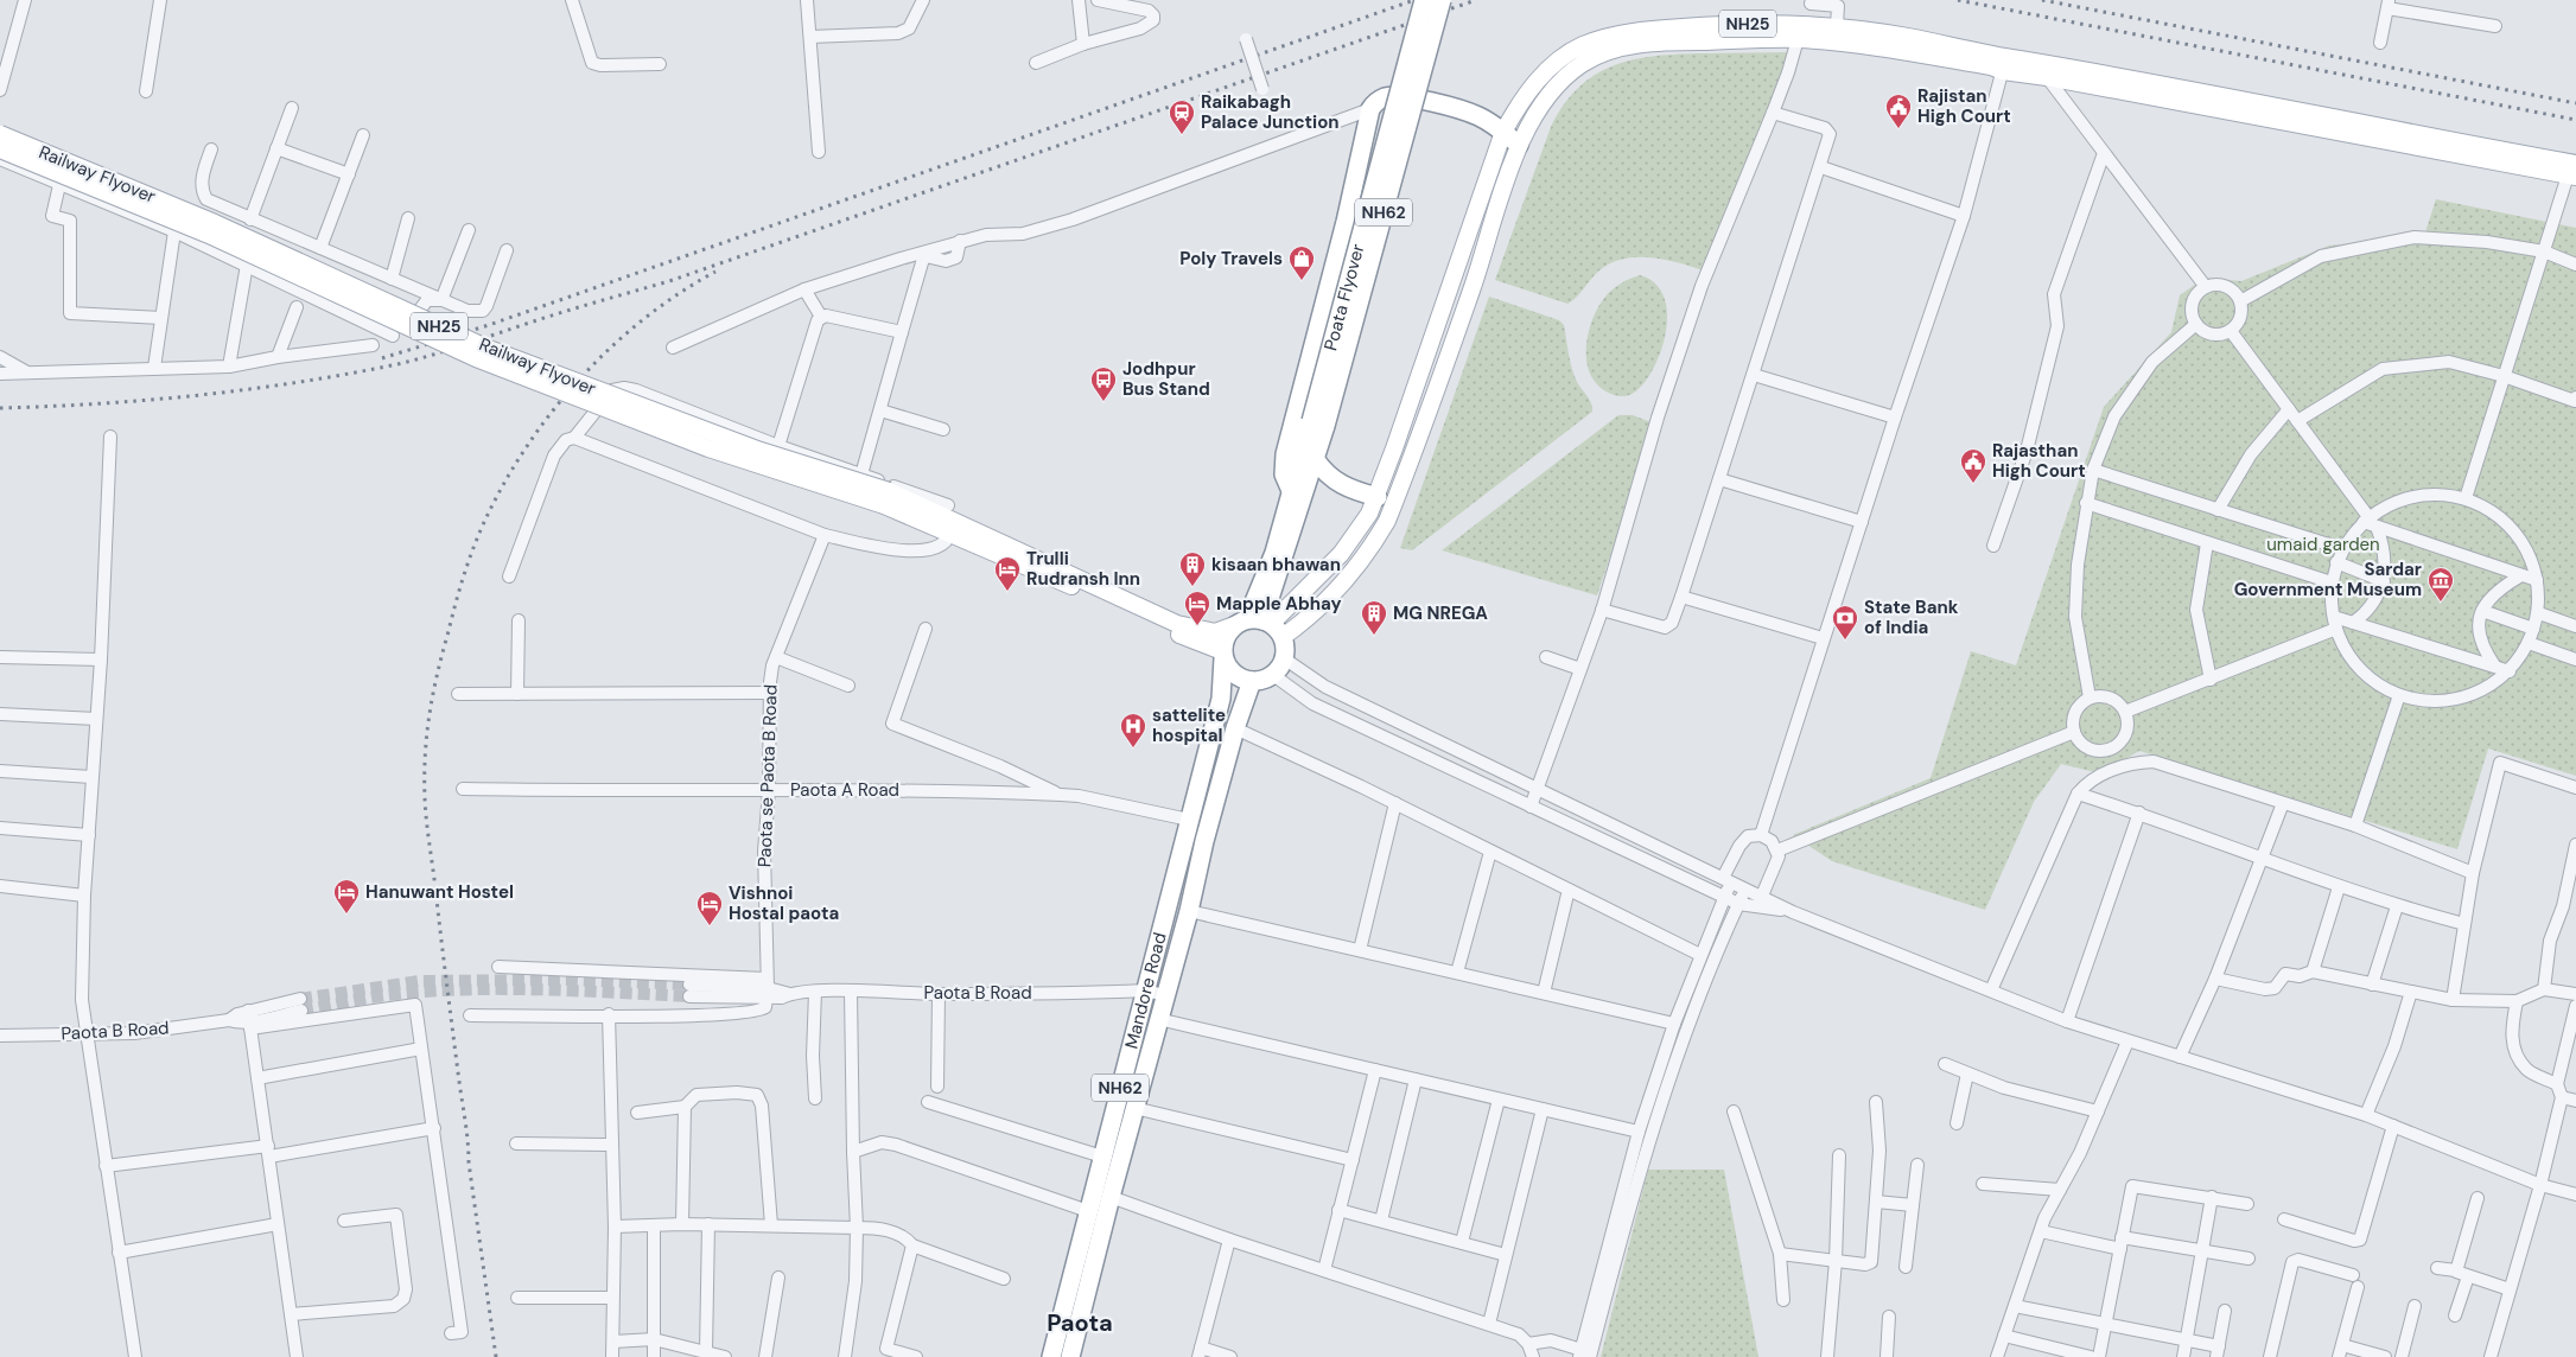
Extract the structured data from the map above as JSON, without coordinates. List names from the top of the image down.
{
  "streets": {
    "highway": ["NH62", "Poata Flyover", "Mandore Road"],
    "main road": ["NH25", "Railway Flyover"],
    "street": ["Paota se Paota B Road", "Paota A Road", "Paota B Road"]
  },
  "crossings": [
    ["NH25", "Railway Flyover"],
    ["NH25", "NH62"],
    ["NH25", "Mandore Road"],
    ["NH62", "Poata Flyover"],
    ["NH62", "Mandore Road"],
    ["Paota se Paota B Road", "Paota A Road"],
    ["Paota se Paota B Road", "Paota B Road"],
    ["Paota A Road", "Mandore Road"],
    ["Mandore Road", "Paota B Road"]
  ],
  "districts": ["Paota"],
  "parks": ["umaid garden"],
  "places": {
    "public building": ["Rajistan High Court", "Rajasthan High Court"],
    "station": ["Raikabagh Palace Junction"],
    "shop": ["Poly Travels"],
    "bus stop": ["Jodhpur Bus Stand"],
    "building": ["kisaan bhawan", "MG NREGA"],
    "hotel": [
      "Trulli Rudransh Inn",
      "Mapple Abhay",
      "Hanuwant Hostel",
      "Vishnoi Hostal paota"
    ],
    "museum": ["Sardar Government Museum"],
    "bank": ["State Bank of India"],
    "hospital": ["sattelite hospital"]
  }
}
